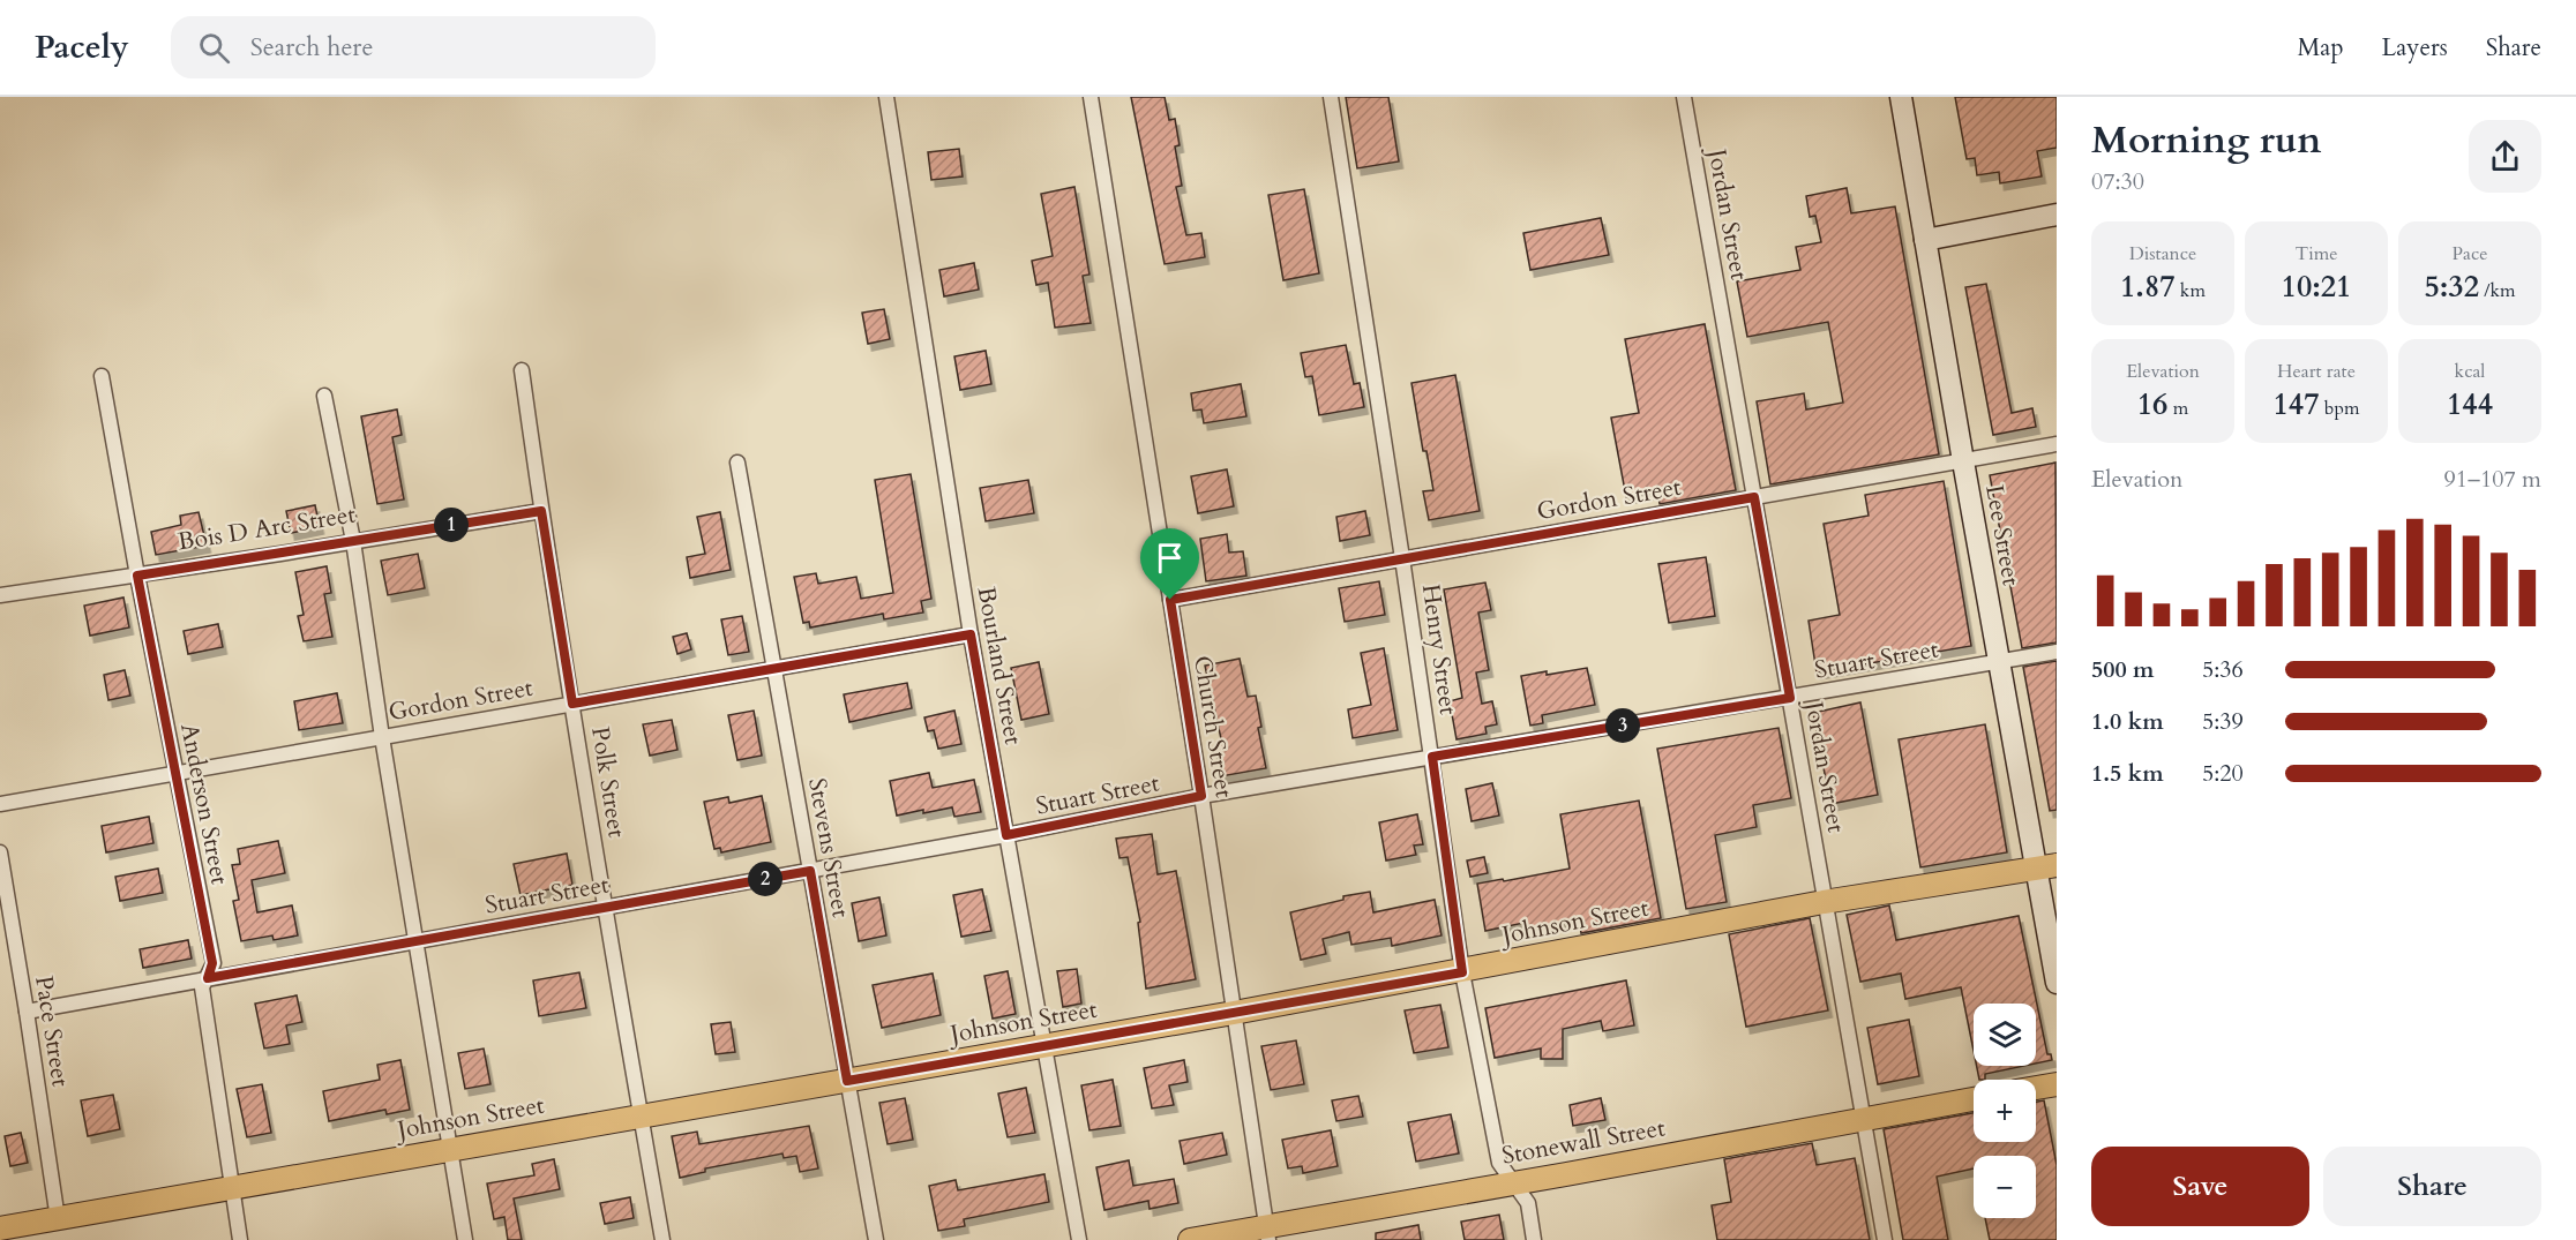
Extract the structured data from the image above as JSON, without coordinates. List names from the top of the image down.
{
  "streets": {
    "main road": ["Lee Street", "Johnson Street", "Stonewall Street"],
    "street": [
      "Jordan Street",
      "Gordon Street",
      "Bois D Arc Street",
      "Henry Street",
      "Stuart Street",
      "Bourland Street",
      "Church Street",
      "Polk Street",
      "Anderson Street",
      "Stevens Street",
      "Pace Street"
    ]
  },
  "crossings": [
    ["Jordan Street", "Gordon Street"],
    ["Jordan Street", "Stuart Street"],
    ["Jordan Street", "Johnson Street"],
    ["Jordan Street", "Stonewall Street"],
    ["Gordon Street", "Lee Street"],
    ["Gordon Street", "Henry Street"],
    ["Gordon Street", "Bourland Street"],
    ["Gordon Street", "Church Street"],
    ["Gordon Street", "Polk Street"],
    ["Gordon Street", "Anderson Street"],
    ["Gordon Street", "Stevens Street"],
    ["Bois D Arc Street", "Polk Street"],
    ["Bois D Arc Street", "Anderson Street"],
    ["Lee Street", "Stuart Street"],
    ["Lee Street", "Johnson Street"],
    ["Henry Street", "Stuart Street"],
    ["Henry Street", "Johnson Street"],
    ["Henry Street", "Stonewall Street"],
    ["Stuart Street", "Bourland Street"],
    ["Stuart Street", "Church Street"],
    ["Stuart Street", "Polk Street"],
    ["Stuart Street", "Anderson Street"],
    ["Stuart Street", "Stevens Street"],
    ["Stuart Street", "Pace Street"],
    ["Bourland Street", "Johnson Street"],
    ["Church Street", "Johnson Street"],
    ["Church Street", "Stonewall Street"],
    ["Polk Street", "Johnson Street"],
    ["Anderson Street", "Johnson Street"],
    ["Stevens Street", "Johnson Street"],
    ["Johnson Street", "Pace Street"]
  ],
  "page": {
    "header": "Pacely",
    "search": "Search here",
    "nav": ["Map", "Layers", "Share"],
    "heading": ["Morning run", "07:30"],
    "stats": [
      ["Distance", "1.87 km"],
      ["Time", "10:21"],
      ["Pace", "5:32 /km"],
      ["Elevation", "16 m"],
      ["Heart rate", "147 bpm"],
      ["kcal", "144"]
    ],
    "chart": ["Elevation", "91–107 m"],
    "pins": ["1", "3", "2"],
    "list": [
      {
        "name": "500 m",
        "note": "5:36"
      },
      {
        "name": "1.0 km",
        "note": "5:39"
      },
      {
        "name": "1.5 km",
        "note": "5:20"
      }
    ],
    "map_buttons": ["+", "−"],
    "buttons": ["Save", "Share"]
  }
}
